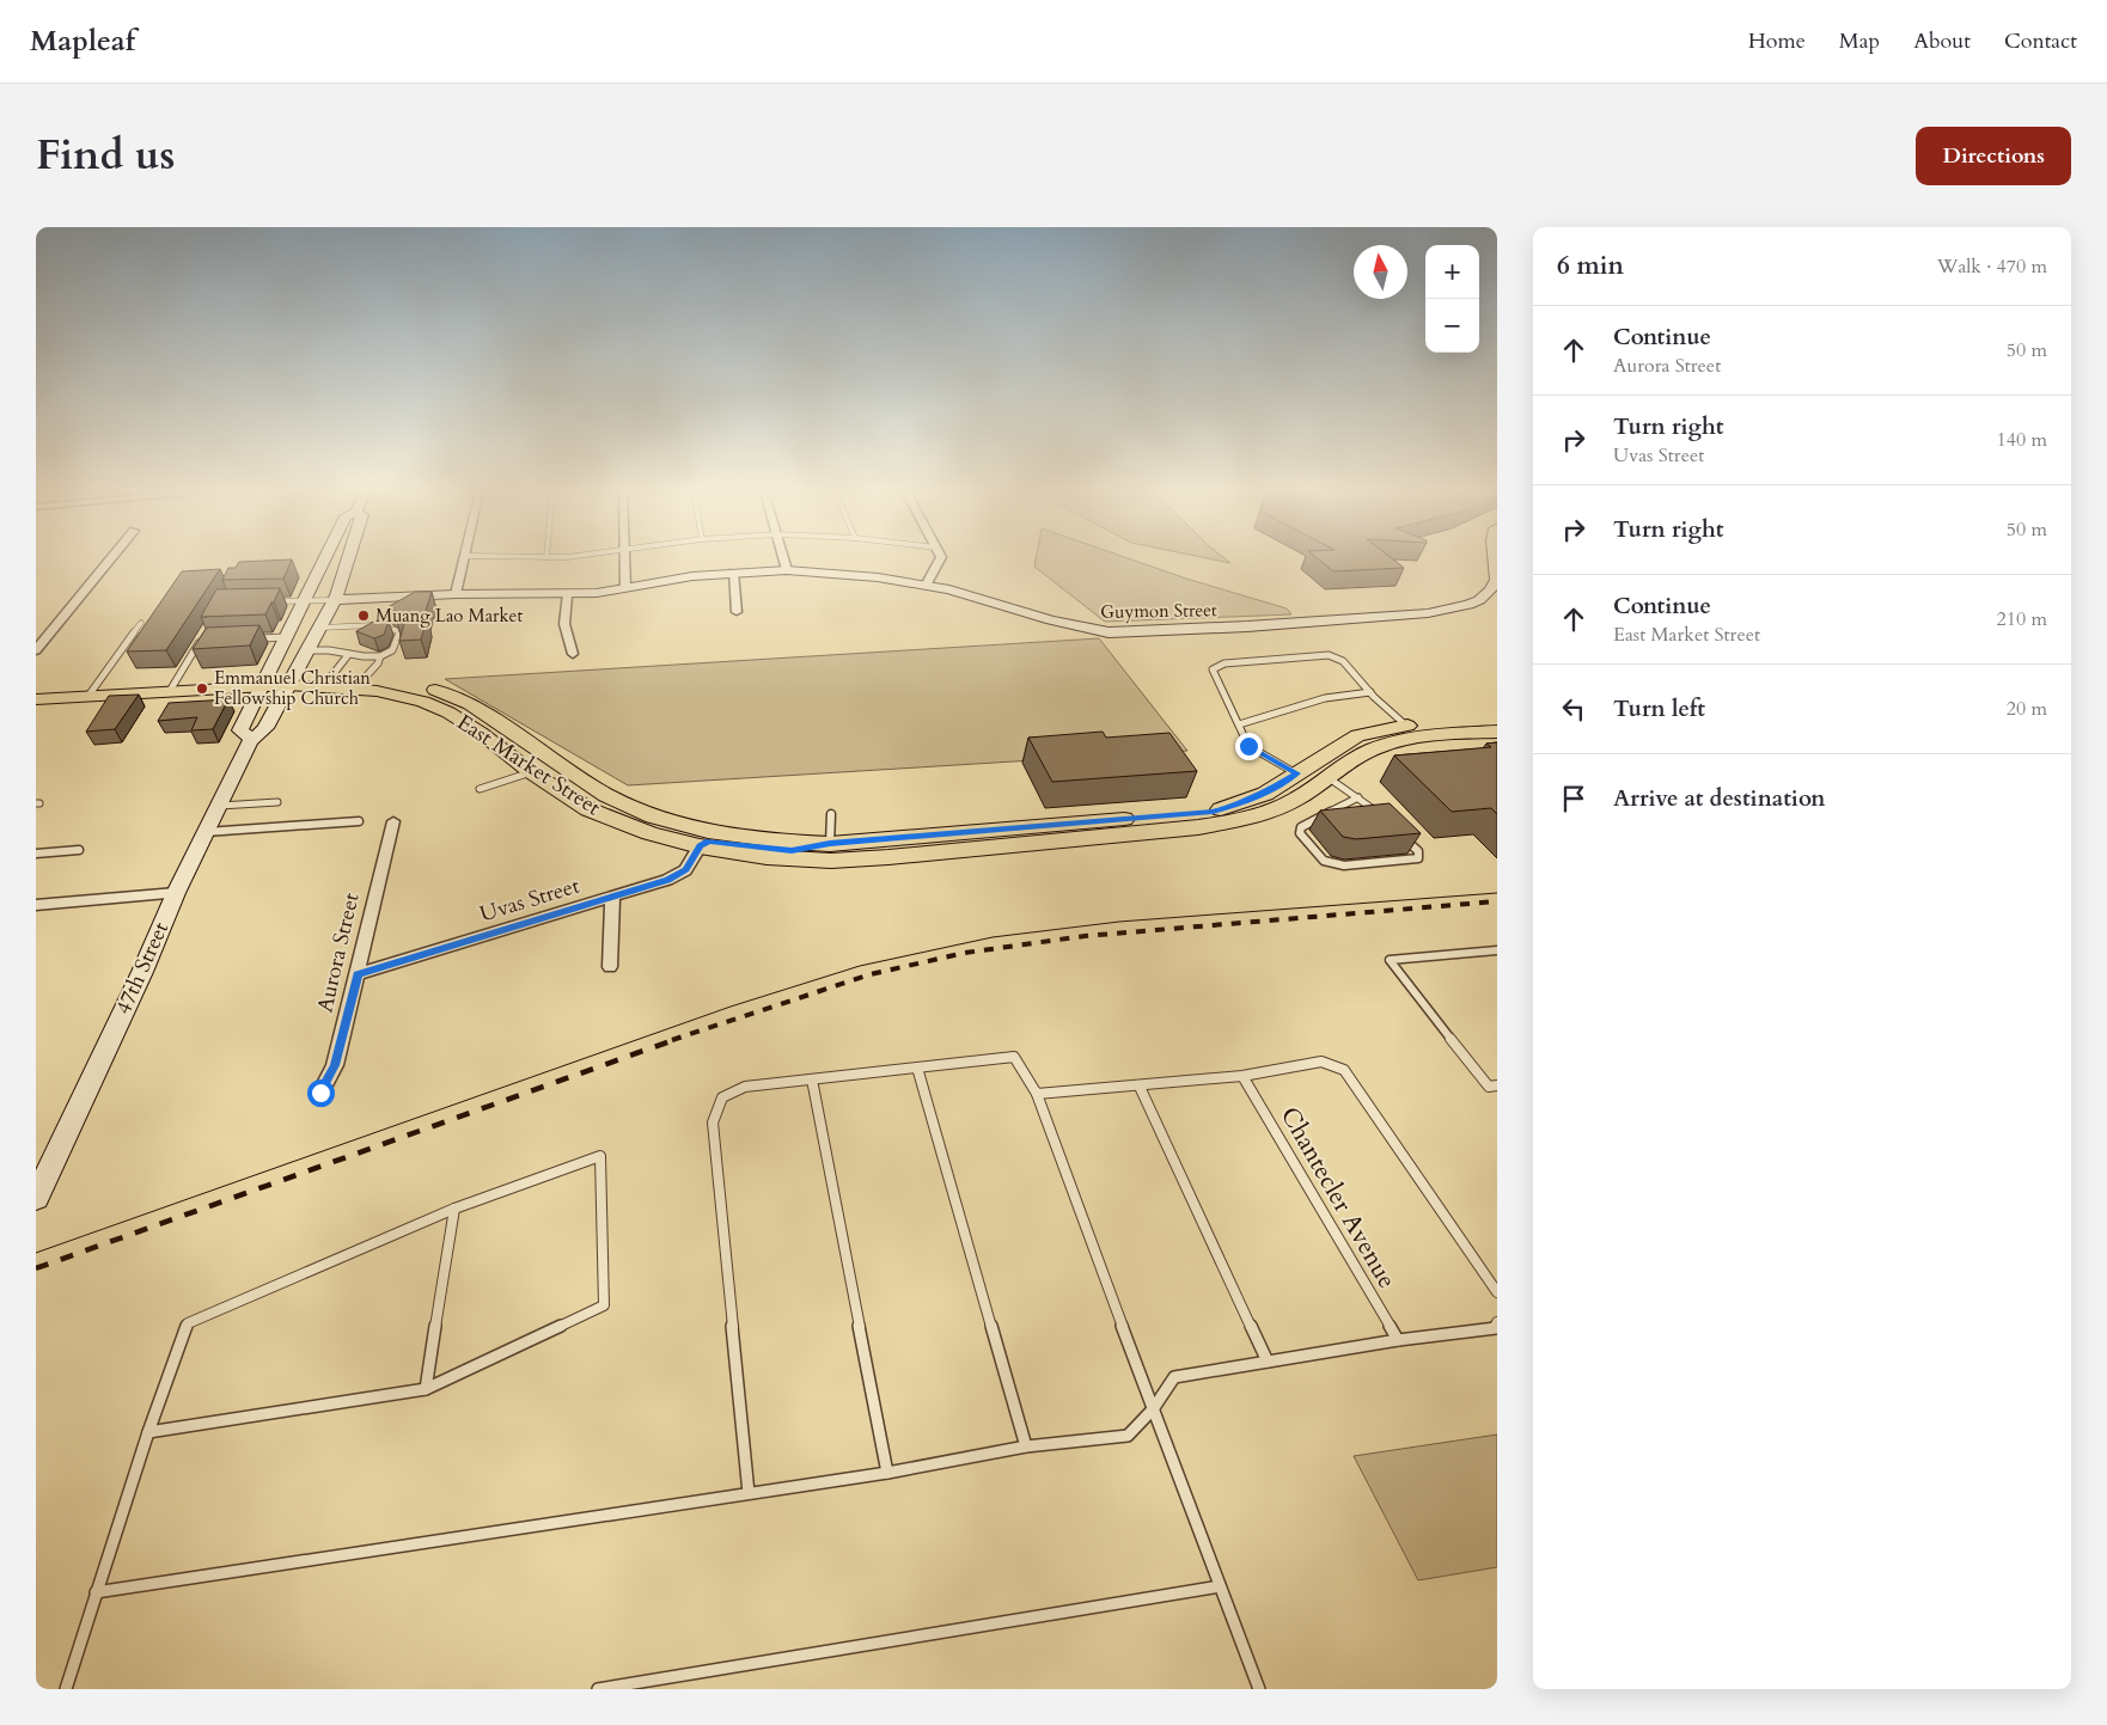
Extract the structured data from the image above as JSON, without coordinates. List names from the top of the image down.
{
  "streets": {
    "main road": ["Guymon Street", "East Market Street", "47th Street"],
    "street": ["Uvas Street", "Aurora Street"],
    "lane": ["Chantecler Avenue"]
  },
  "crossings": [
    ["Guymon Street", "47th Street"],
    ["East Market Street", "Uvas Street"],
    ["East Market Street", "47th Street"],
    ["Uvas Street", "Aurora Street"]
  ],
  "places": ["Muang Lao Market", "Emmanuel Christian Fellowship Church"],
  "north": "top",
  "page": {
    "header": "Mapleaf",
    "nav": [
      "Home",
      "Map",
      "About",
      "Contact"
    ],
    "title": "Find us",
    "buttons": "Directions",
    "heading": ["6 min", "Walk · 470 m"],
    "map_buttons": ["+", "−"],
    "list": [
      ["Continue", "Aurora Street", "50 m"],
      ["Turn right", "Uvas Street", "140 m"],
      ["Turn right", "50 m"],
      ["Continue", "East Market Street", "210 m"],
      ["Turn left", "20 m"],
      "Arrive at destination"
    ]
  }
}
